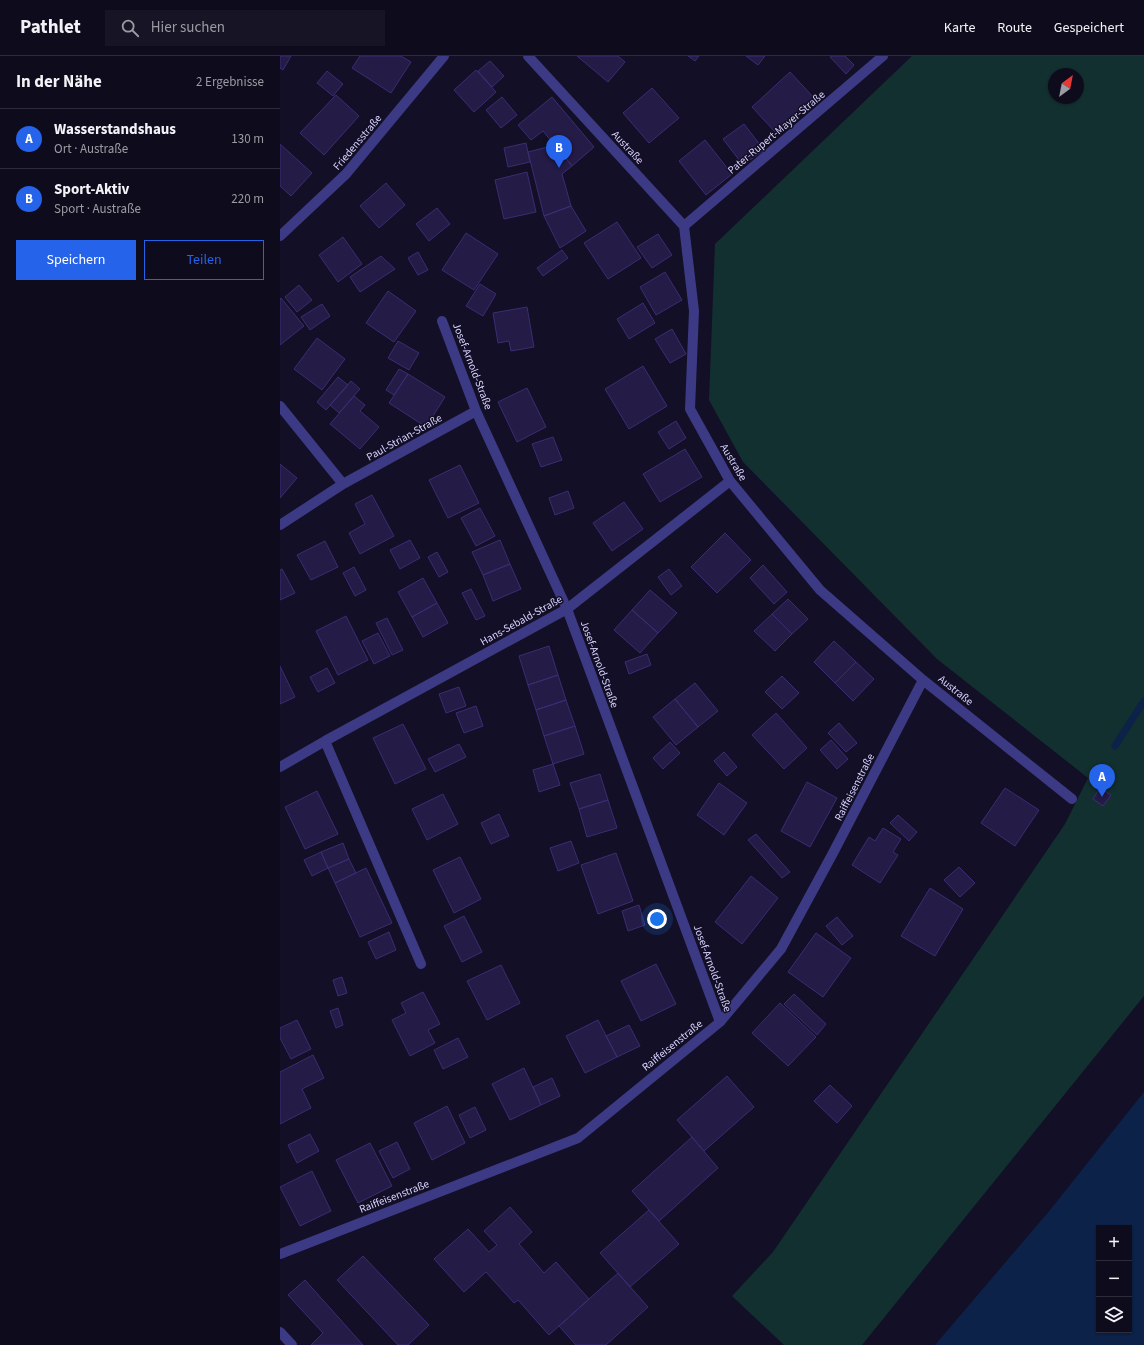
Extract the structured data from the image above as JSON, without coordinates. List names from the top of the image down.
{
  "streets": {
    "street": [
      "Pater-Rupert-Mayer-Straße",
      "Friedensstraße",
      "Austraße",
      "Josef-Arnold-Straße",
      "Paul-Strian-Straße",
      "Hans-Sebald-Straße",
      "Raiffeisenstraße"
    ]
  },
  "crossings": [
    ["Pater-Rupert-Mayer-Straße", "Austraße"],
    ["Austraße", "Hans-Sebald-Straße"],
    ["Austraße", "Raiffeisenstraße"],
    ["Josef-Arnold-Straße", "Paul-Strian-Straße"],
    ["Josef-Arnold-Straße", "Hans-Sebald-Straße"],
    ["Josef-Arnold-Straße", "Raiffeisenstraße"]
  ],
  "north": "top right",
  "page": {
    "header": "Pathlet",
    "search": "Hier suchen",
    "nav": ["Karte", "Route", "Gespeichert"],
    "heading": ["In der Nähe", "2 Ergebnisse"],
    "list": [
      {
        "mark": "A",
        "name": "Wasserstandshaus",
        "note": "Ort · Austraße",
        "value": "130 m"
      },
      {
        "mark": "B",
        "name": "Sport-Aktiv",
        "note": "Sport · Austraße",
        "value": "220 m"
      }
    ],
    "pins": ["B", "A"],
    "buttons": ["Speichern", "Teilen"],
    "map_buttons": ["+", "−"]
  }
}
